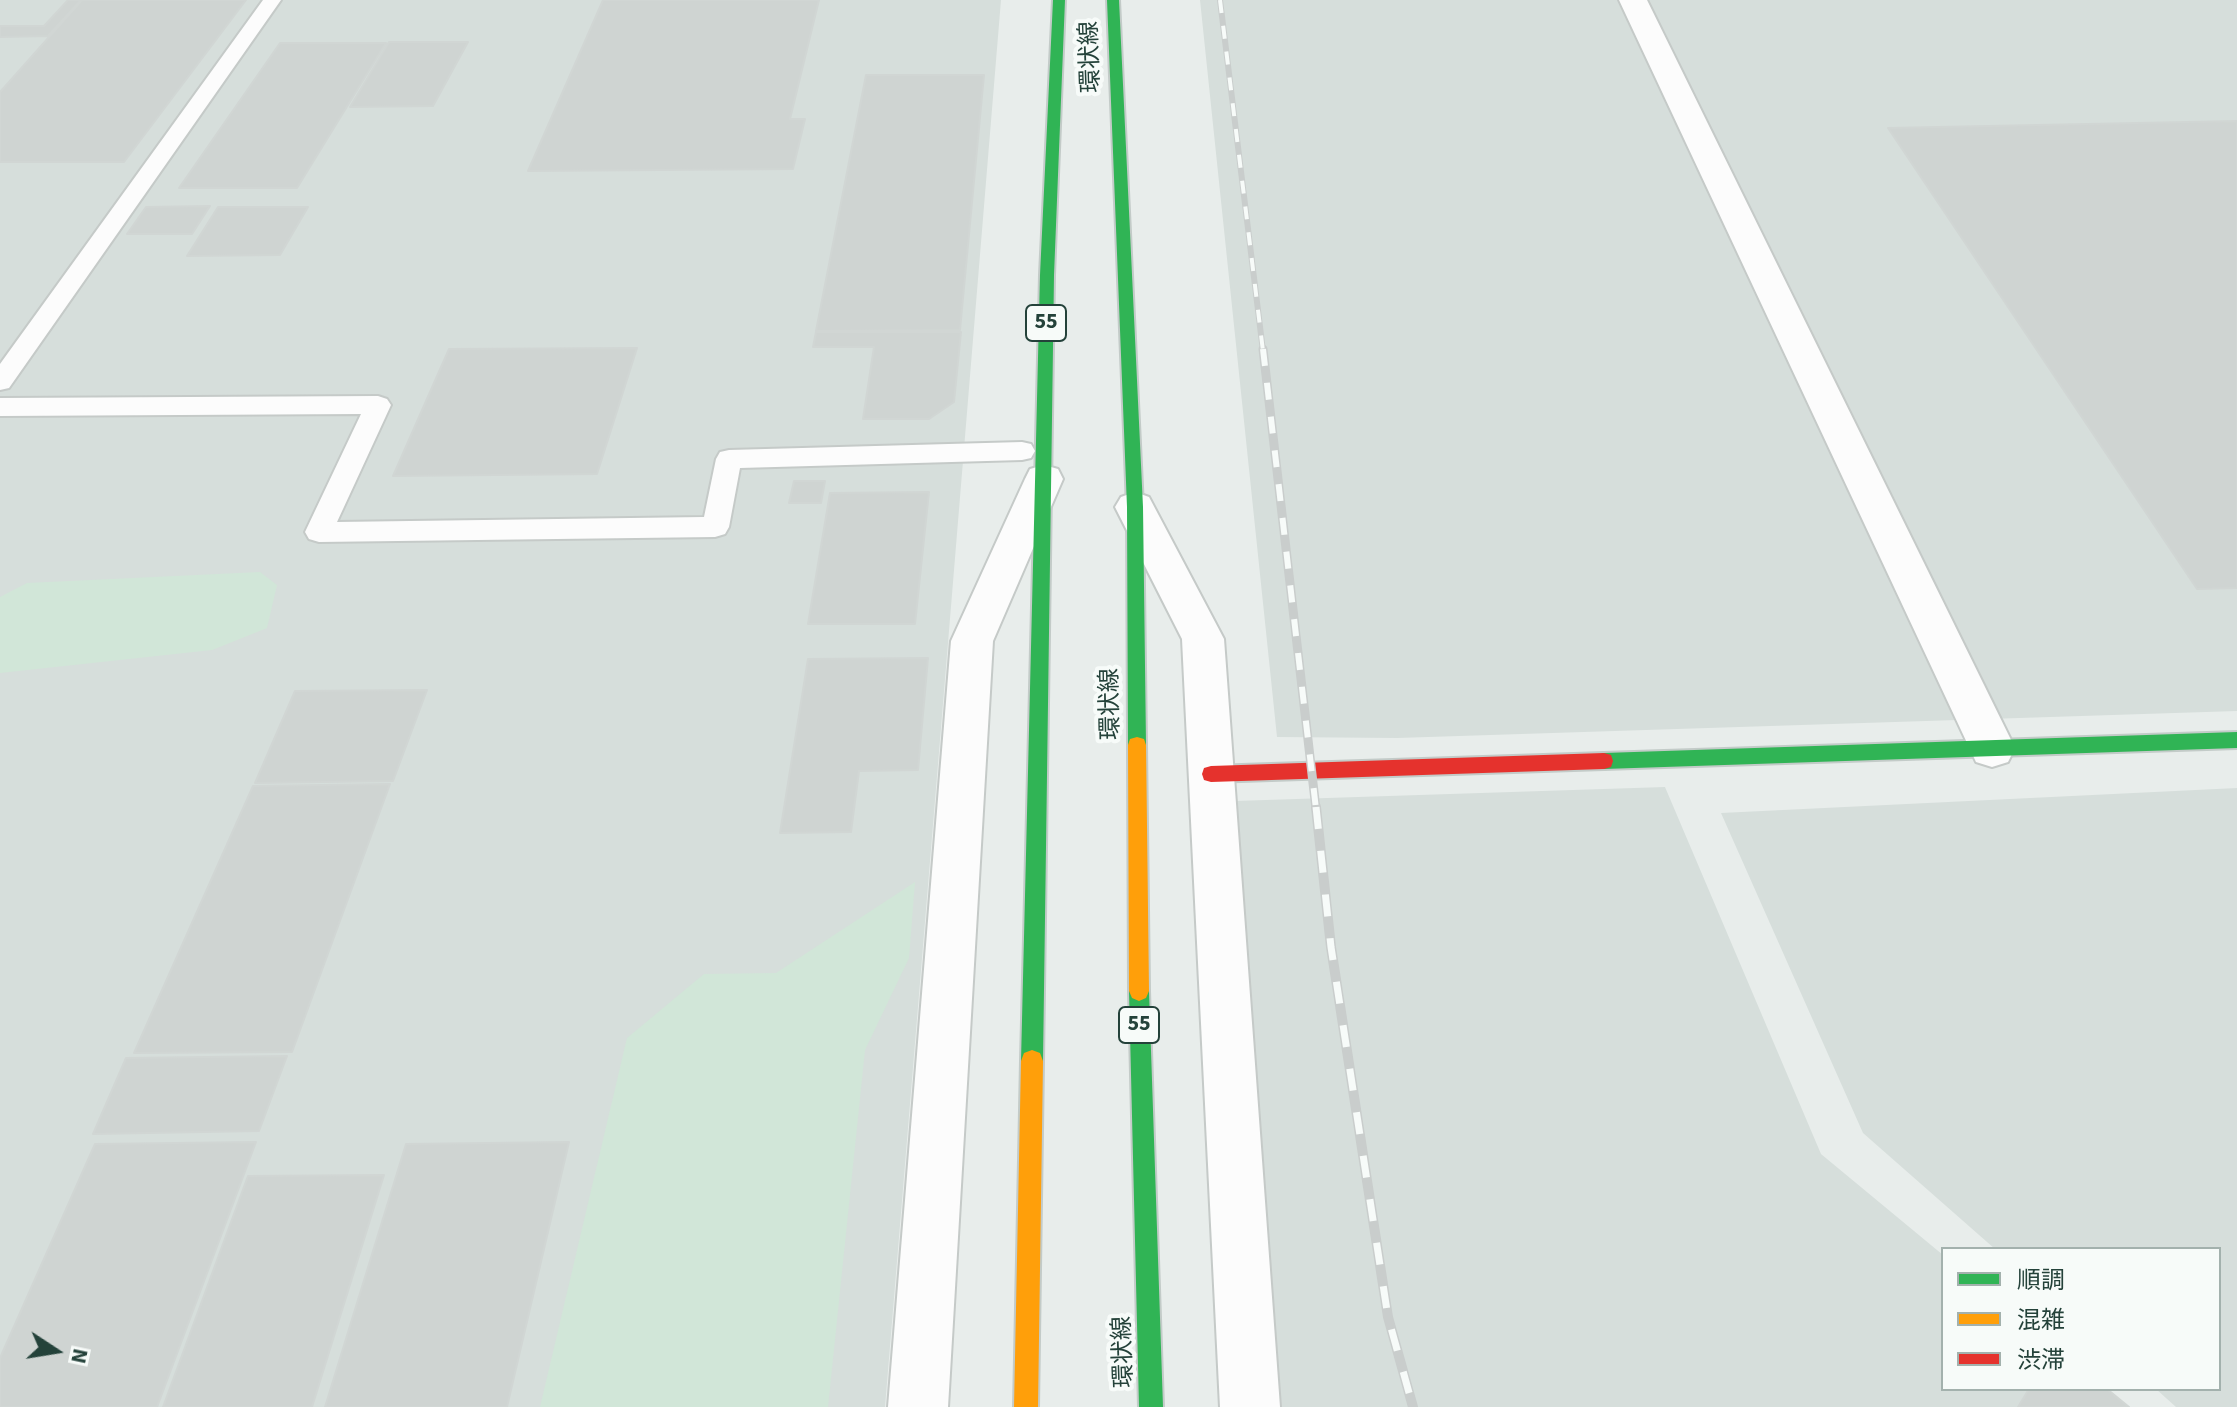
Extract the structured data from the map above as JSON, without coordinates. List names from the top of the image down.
{
  "streets": {
    "main road": ["環状線", "55"]
  },
  "legend": ["順調", "混雑", "渋滞"],
  "north": "right"
}
